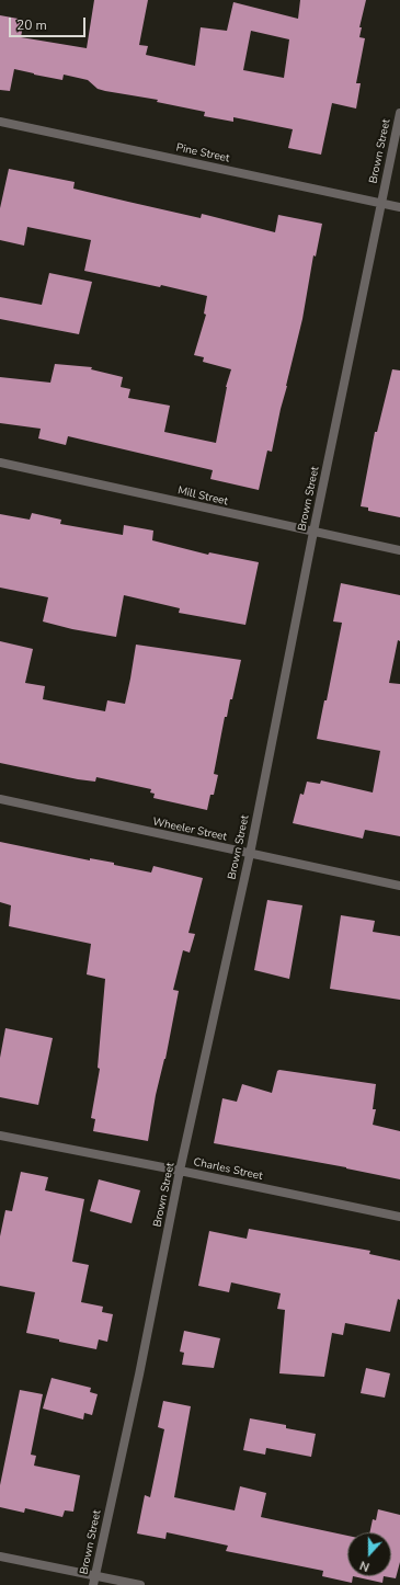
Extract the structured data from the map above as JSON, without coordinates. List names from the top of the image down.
{
  "streets": {
    "street": [
      "Brown Street",
      "Pine Street",
      "Mill Street",
      "Wheeler Street",
      "Charles Street"
    ]
  },
  "crossings": [
    ["Brown Street", "Pine Street"],
    ["Brown Street", "Mill Street"],
    ["Brown Street", "Wheeler Street"],
    ["Brown Street", "Charles Street"]
  ],
  "scale_bar": "20 m",
  "north": "bottom"
}
